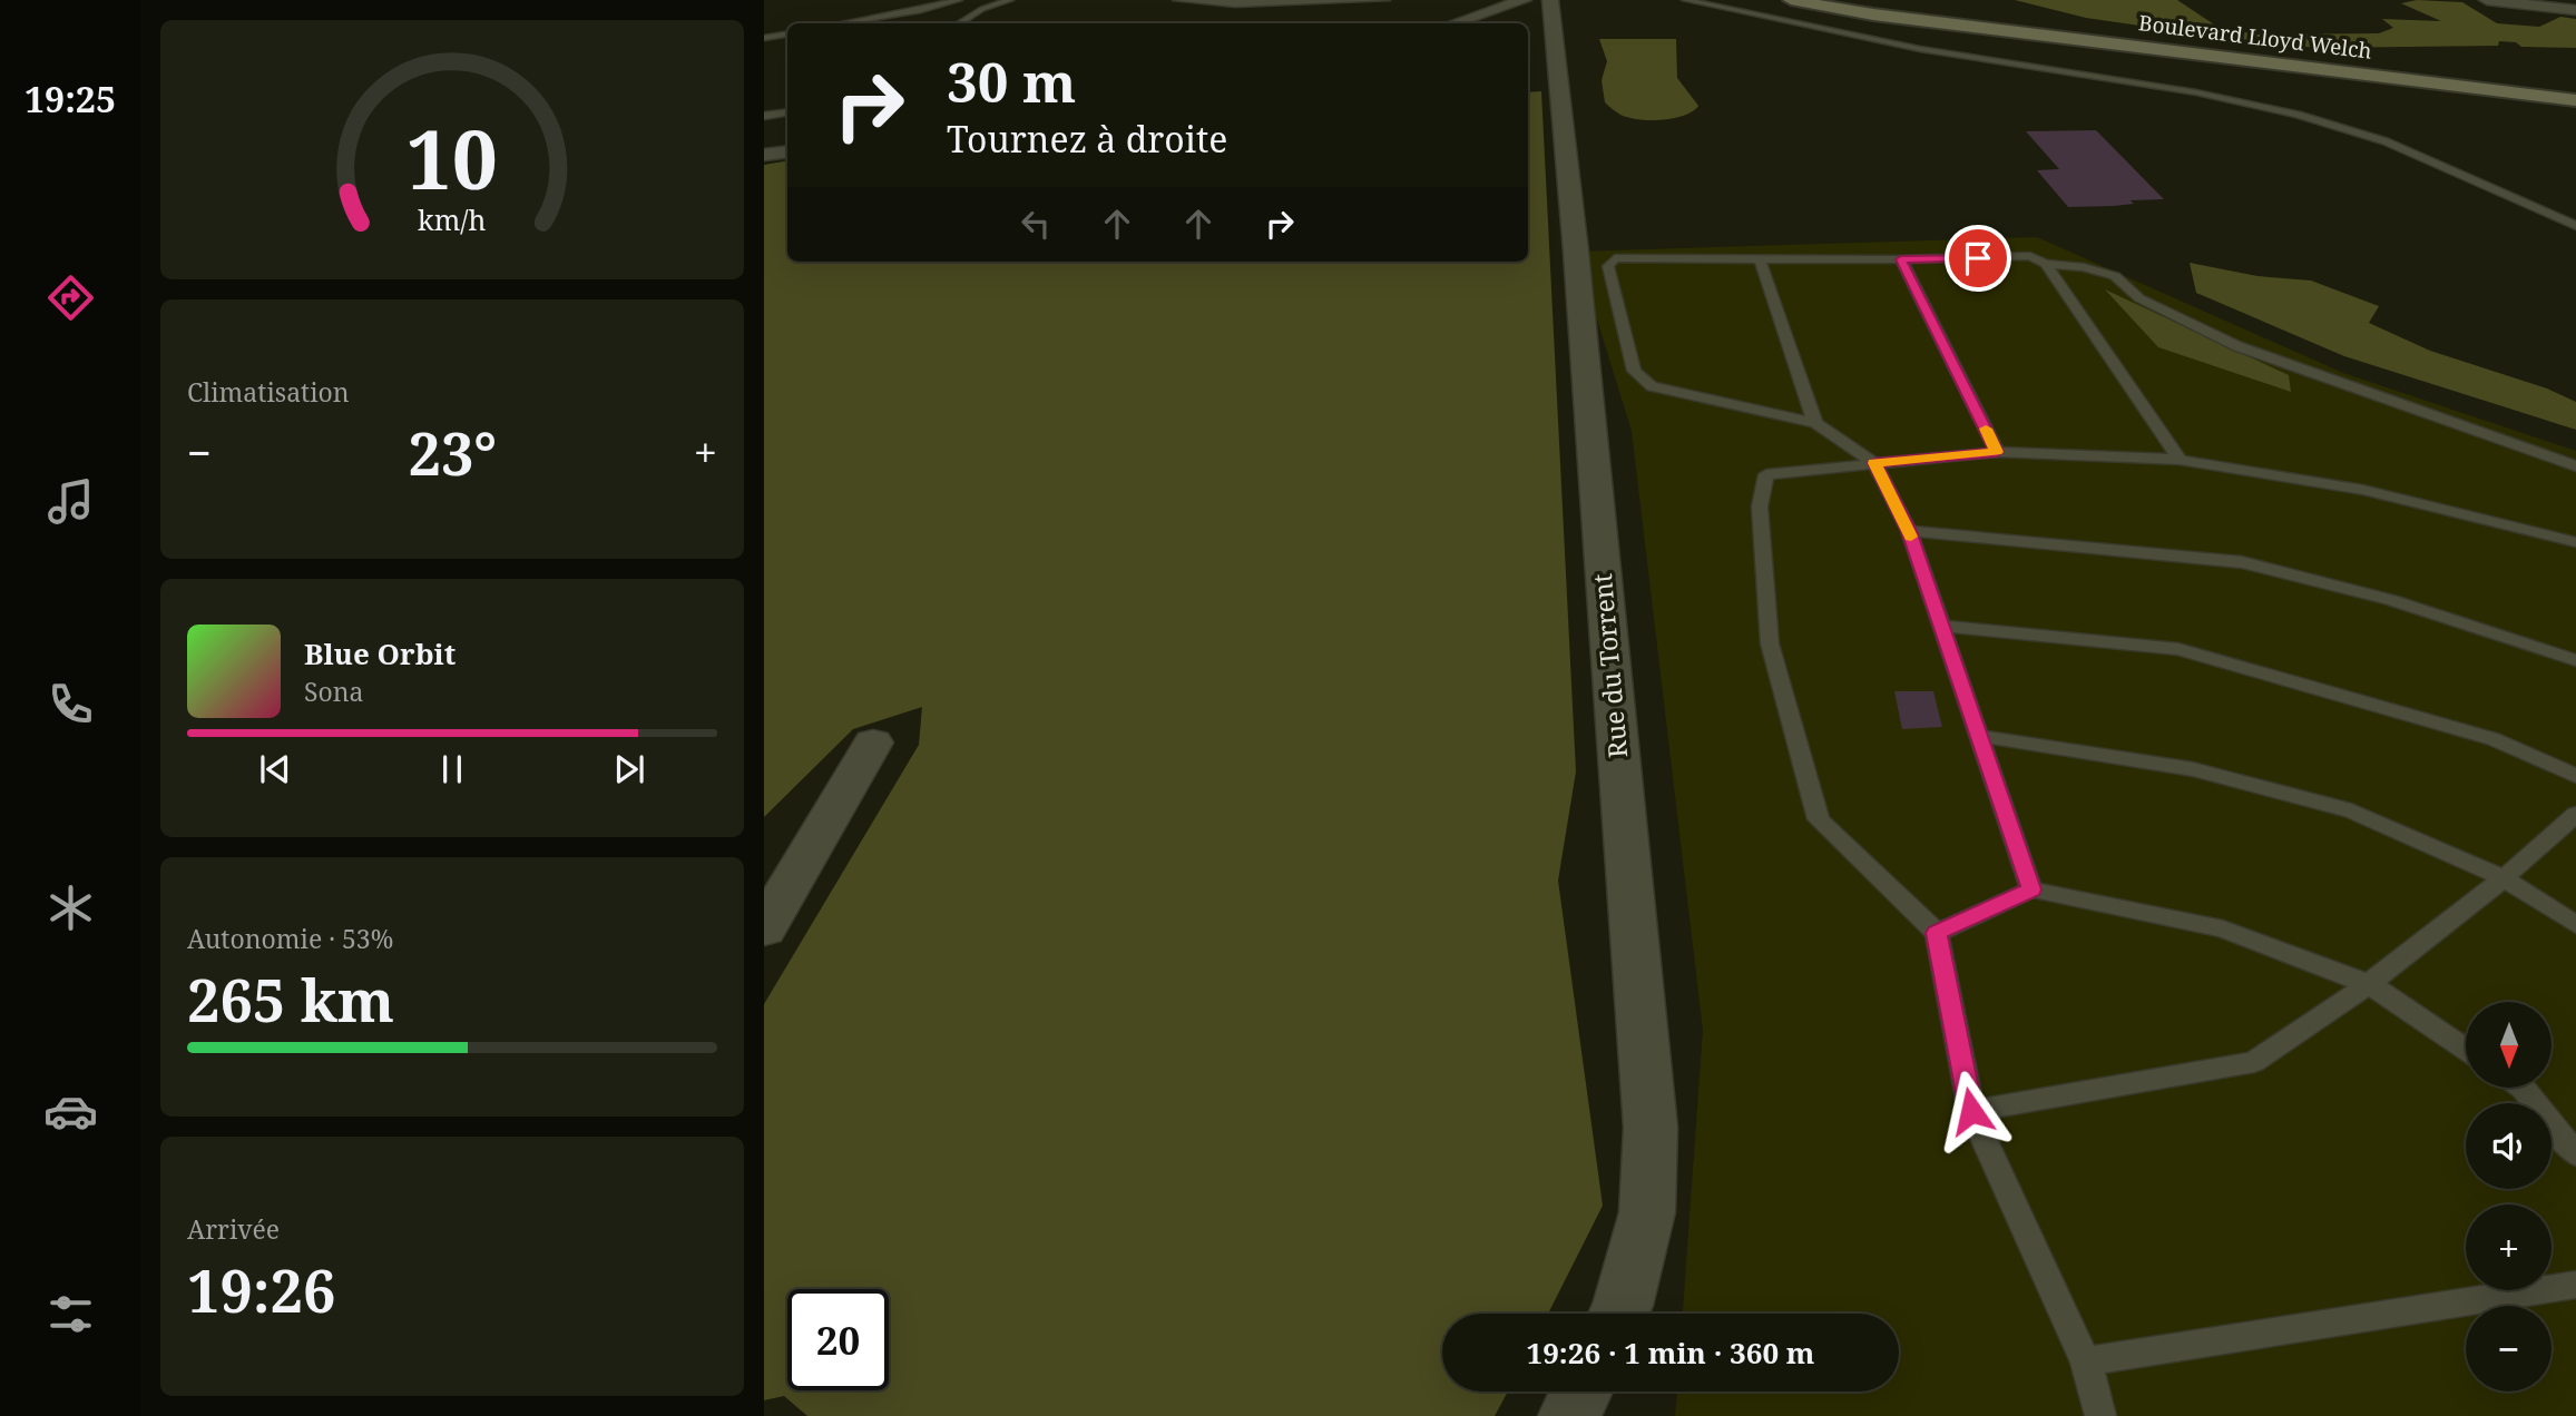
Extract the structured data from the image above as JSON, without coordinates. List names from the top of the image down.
{
  "streets": {
    "main road": ["Boulevard Lloyd Welch"],
    "street": ["Rue du Torrent"]
  },
  "north": "bottom",
  "page": {
    "tabs": "19:25",
    "turn": ["30 m", "Tournez à droite"],
    "tile": [
      "Climatisation",
      ["Autonomie · 53%", "265 km"],
      ["Arrivée", "19:26"]
    ],
    "heat": ["−", "23°", "+"],
    "song": ["Blue Orbit", "Sona"],
    "map_buttons": ["+", "−"],
    "limit": "20",
    "trip": "19:26 · 1 min · 360 m",
    "gauge": ["10", "km/h"]
  }
}
